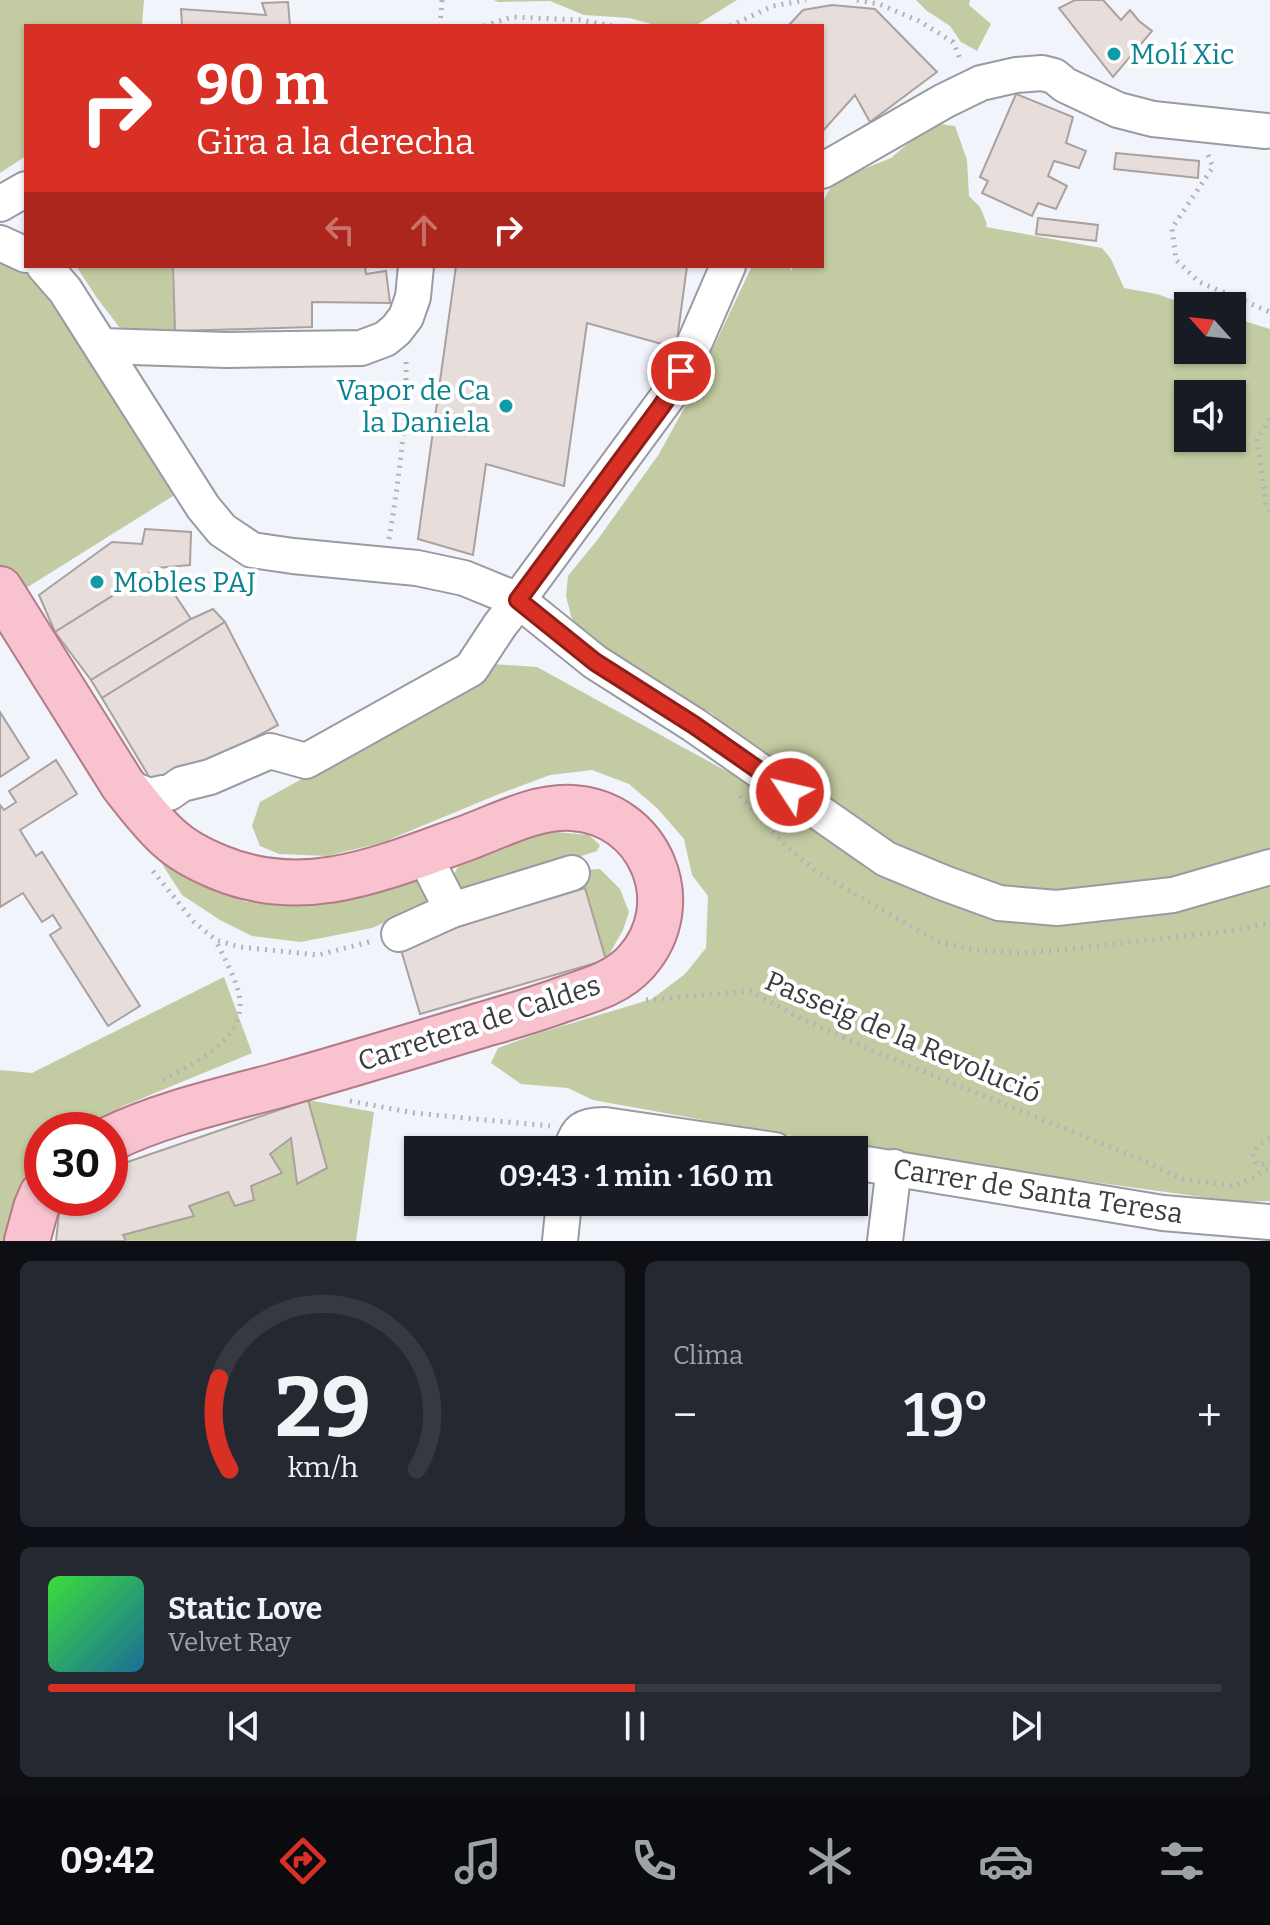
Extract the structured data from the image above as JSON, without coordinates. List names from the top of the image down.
{
  "streets": {
    "main road": ["Carretera de Caldes"],
    "street": ["Carrer de Santa Teresa"],
    "path": ["Passeig de la Revolució"]
  },
  "places": ["Molí Xic", "Vapor de Ca la Daniela", "Mobles PAJ"],
  "north": "top left",
  "page": {
    "turn": ["90 m", "Gira a la derecha"],
    "limit": "30",
    "trip": "09:43 · 1 min · 160 m",
    "tile": "Clima",
    "heat": ["−", "19°", "+"],
    "song": ["Static Love", "Velvet Ray"],
    "tabs": "09:42",
    "gauge": ["29", "km/h"]
  }
}
